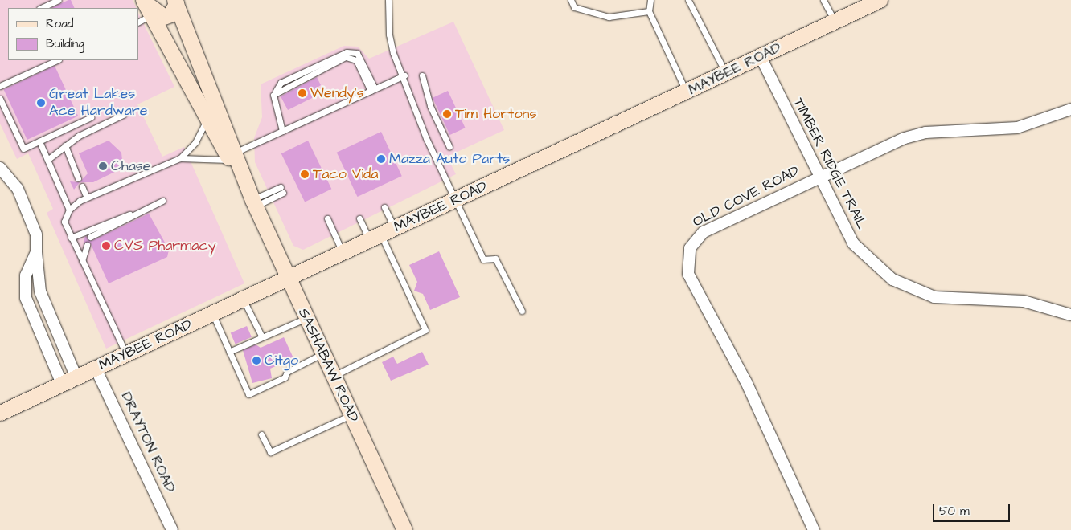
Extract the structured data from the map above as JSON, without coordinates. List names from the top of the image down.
{
  "streets": {
    "main road": ["MAYBEE ROAD", "SASHABAW ROAD"],
    "street": ["TIMBER RIDGE TRAIL", "OLD COVE ROAD", "DRAYTON ROAD"]
  },
  "crossings": [
    ["MAYBEE ROAD", "TIMBER RIDGE TRAIL"],
    ["MAYBEE ROAD", "SASHABAW ROAD"],
    ["MAYBEE ROAD", "DRAYTON ROAD"],
    ["TIMBER RIDGE TRAIL", "OLD COVE ROAD"]
  ],
  "places": [
    "Wendy's",
    "Great Lakes Ace Hardware",
    "Tim Hortons",
    "Mazza Auto Parts",
    "Chase",
    "Taco Vida",
    "CVS Pharmacy",
    "Citgo"
  ],
  "legend": ["Road", "Building"],
  "scale_bar": "50 m"
}
